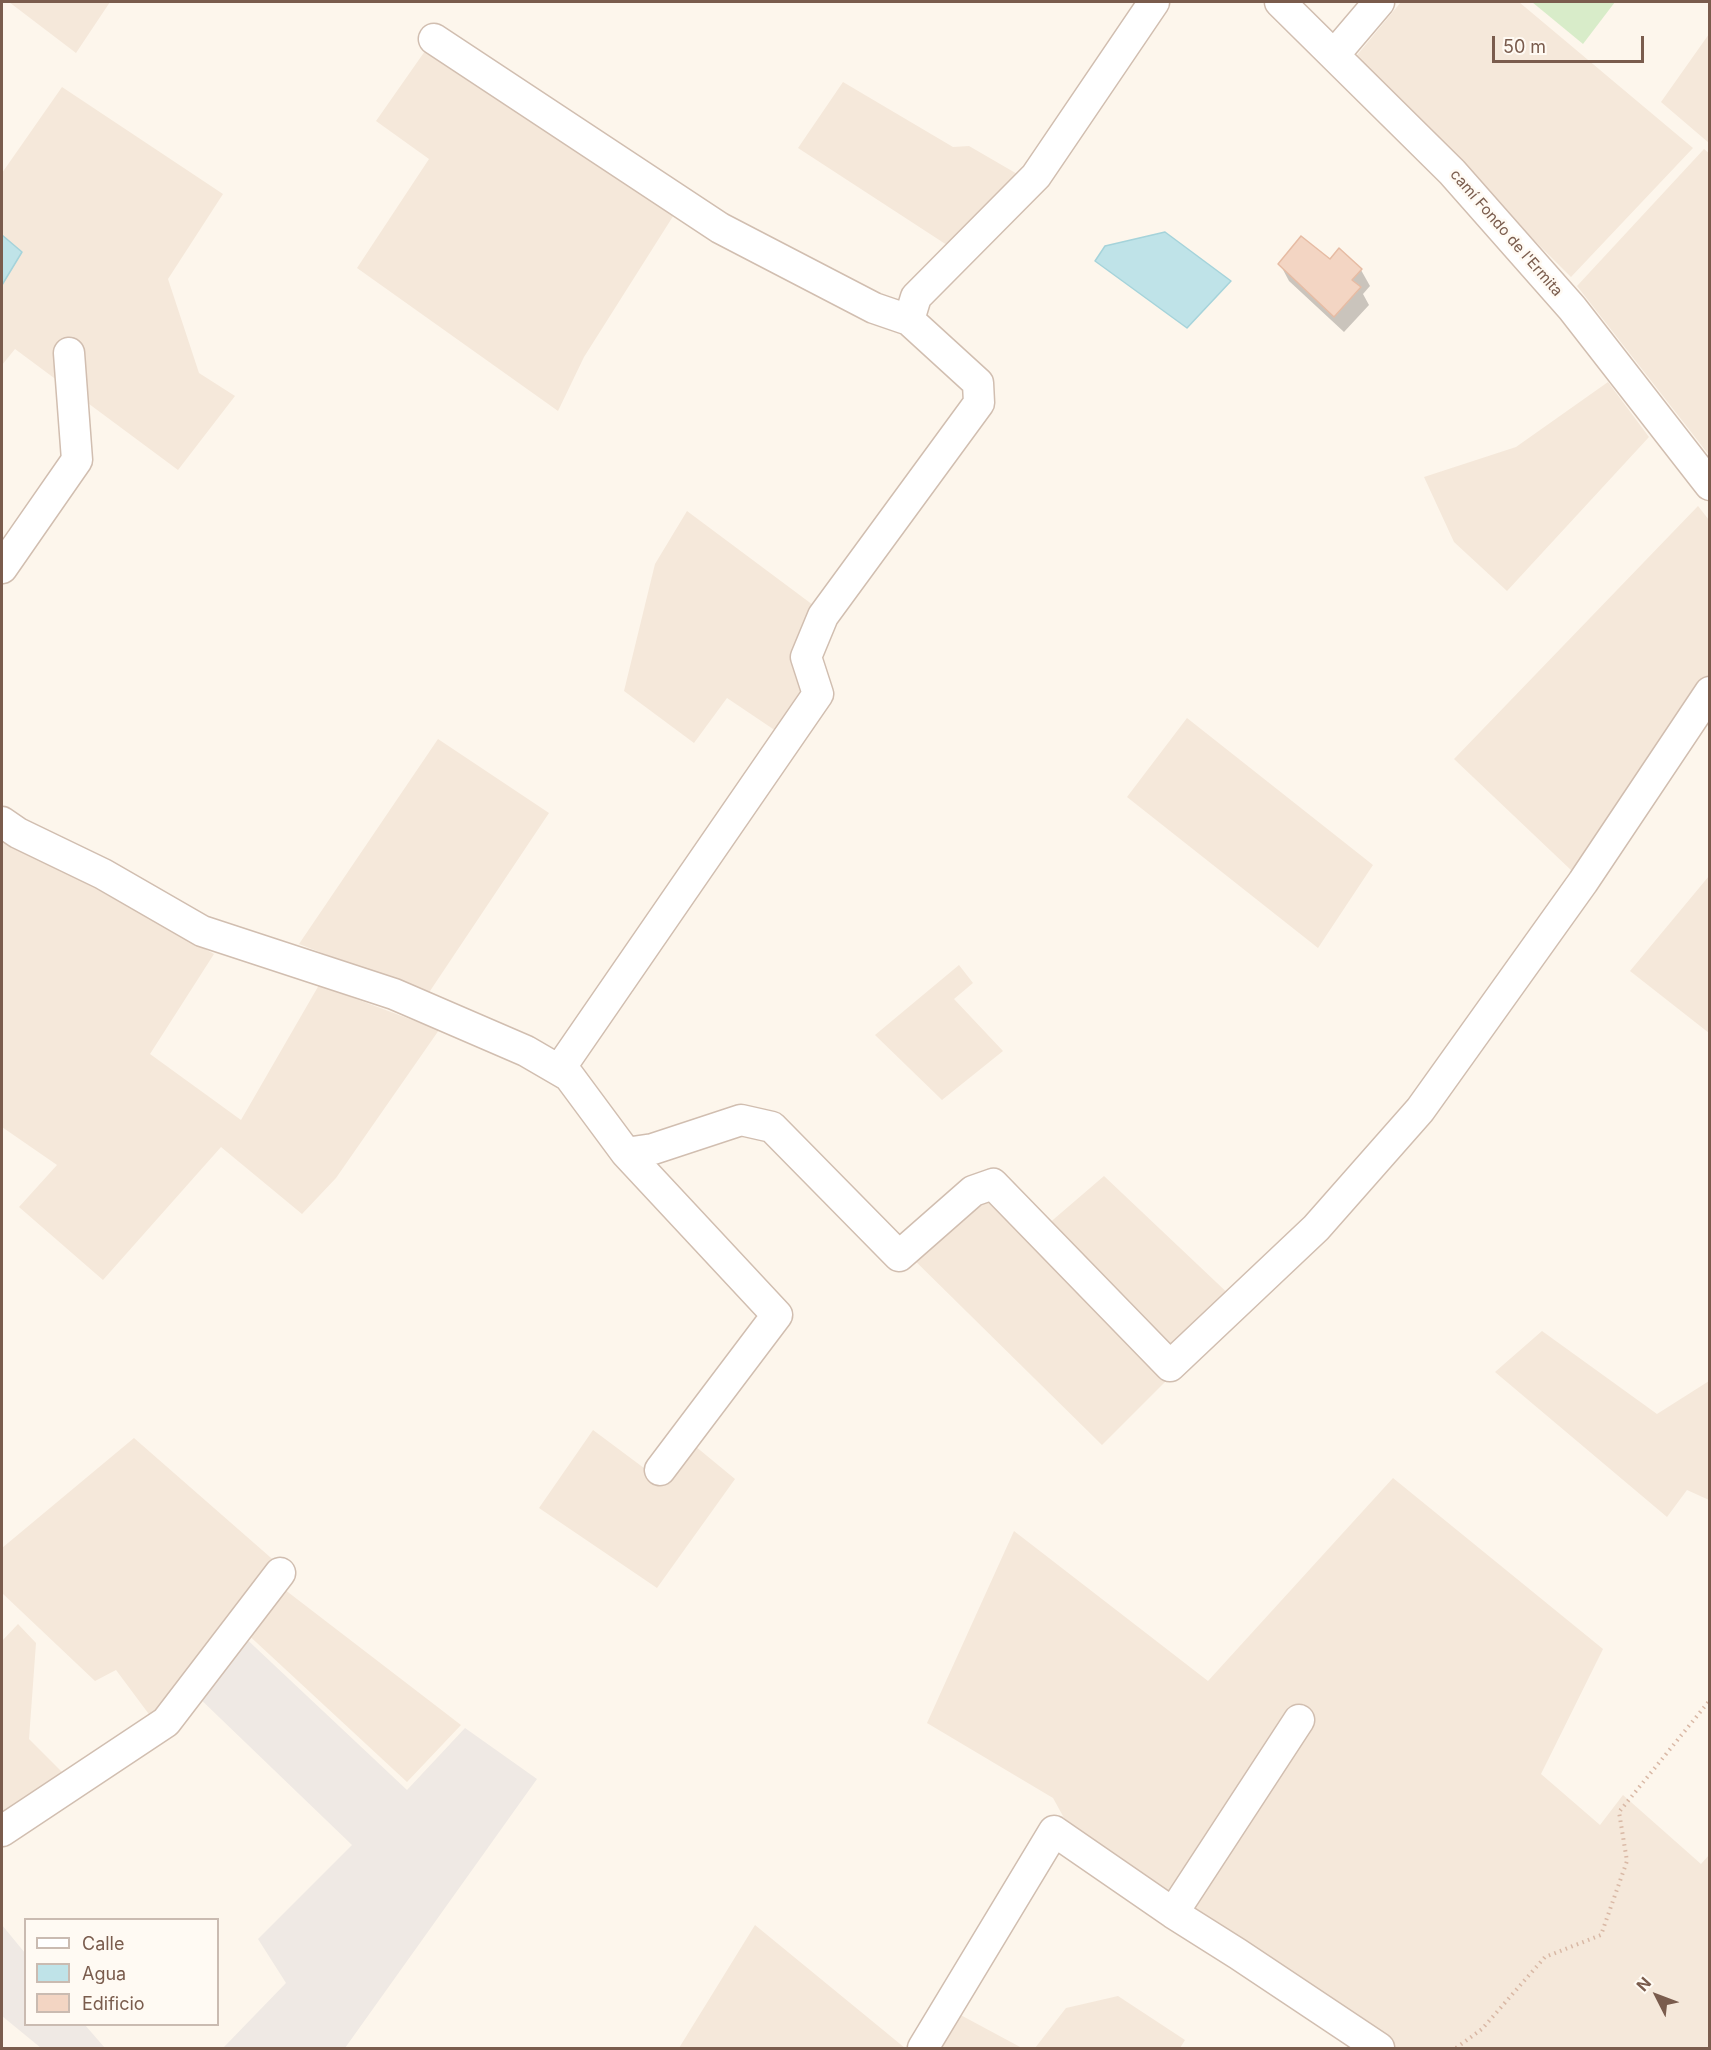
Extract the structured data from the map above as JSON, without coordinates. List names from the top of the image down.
{
  "streets": {
    "street": ["camí Fondo de l'Ermita"]
  },
  "legend": ["Calle", "Agua", "Edificio"],
  "scale_bar": "50 m",
  "north": "top left"
}
